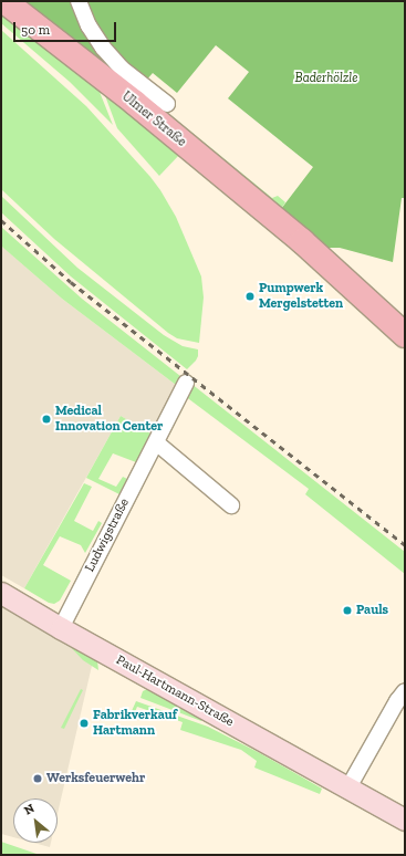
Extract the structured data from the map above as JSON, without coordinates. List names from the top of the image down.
{
  "streets": {
    "main road": ["Ulmer Straße", "Paul-Hartmann-Straße"],
    "street": ["Ludwigstraße"]
  },
  "crossings": [
    ["Ludwigstraße", "Paul-Hartmann-Straße"]
  ],
  "parks": ["Baderhölzle"],
  "places": [
    "Pumpwerk Mergelstetten",
    "Medical Innovation Center",
    "Pauls",
    "Fabrikverkauf Hartmann",
    "Werksfeuerwehr"
  ],
  "scale_bar": "50 m",
  "north": "top left"
}
